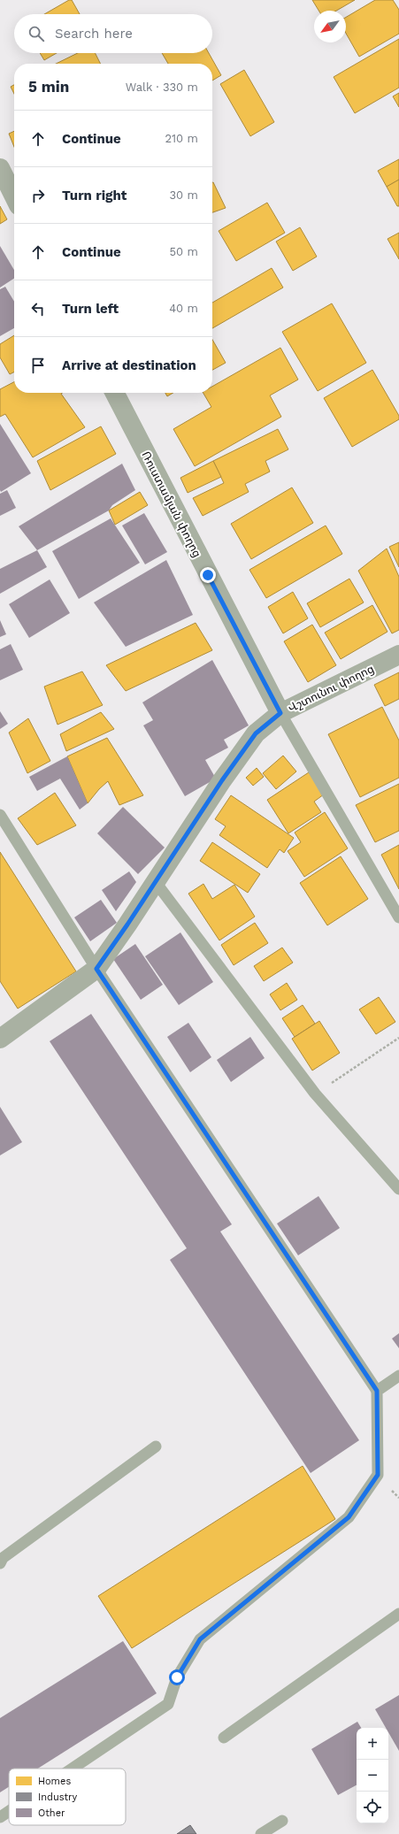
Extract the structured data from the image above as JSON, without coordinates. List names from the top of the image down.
{
  "streets": {
    "street": ["Ռուստամյան փողոց", "Վշտունու փողոց"]
  },
  "crossings": [
    ["Ռուստամյան փողոց", "Վշտունու փողոց"]
  ],
  "legend": ["Homes", "Industry", "Other"],
  "north": "bottom left",
  "page": {
    "search": "Search here",
    "heading": ["5 min", "Walk · 330 m"],
    "list": [
      ["Continue", "210 m"],
      ["Turn right", "30 m"],
      ["Continue", "50 m"],
      ["Turn left", "40 m"],
      "Arrive at destination"
    ],
    "map_buttons": ["+", "−"]
  }
}
